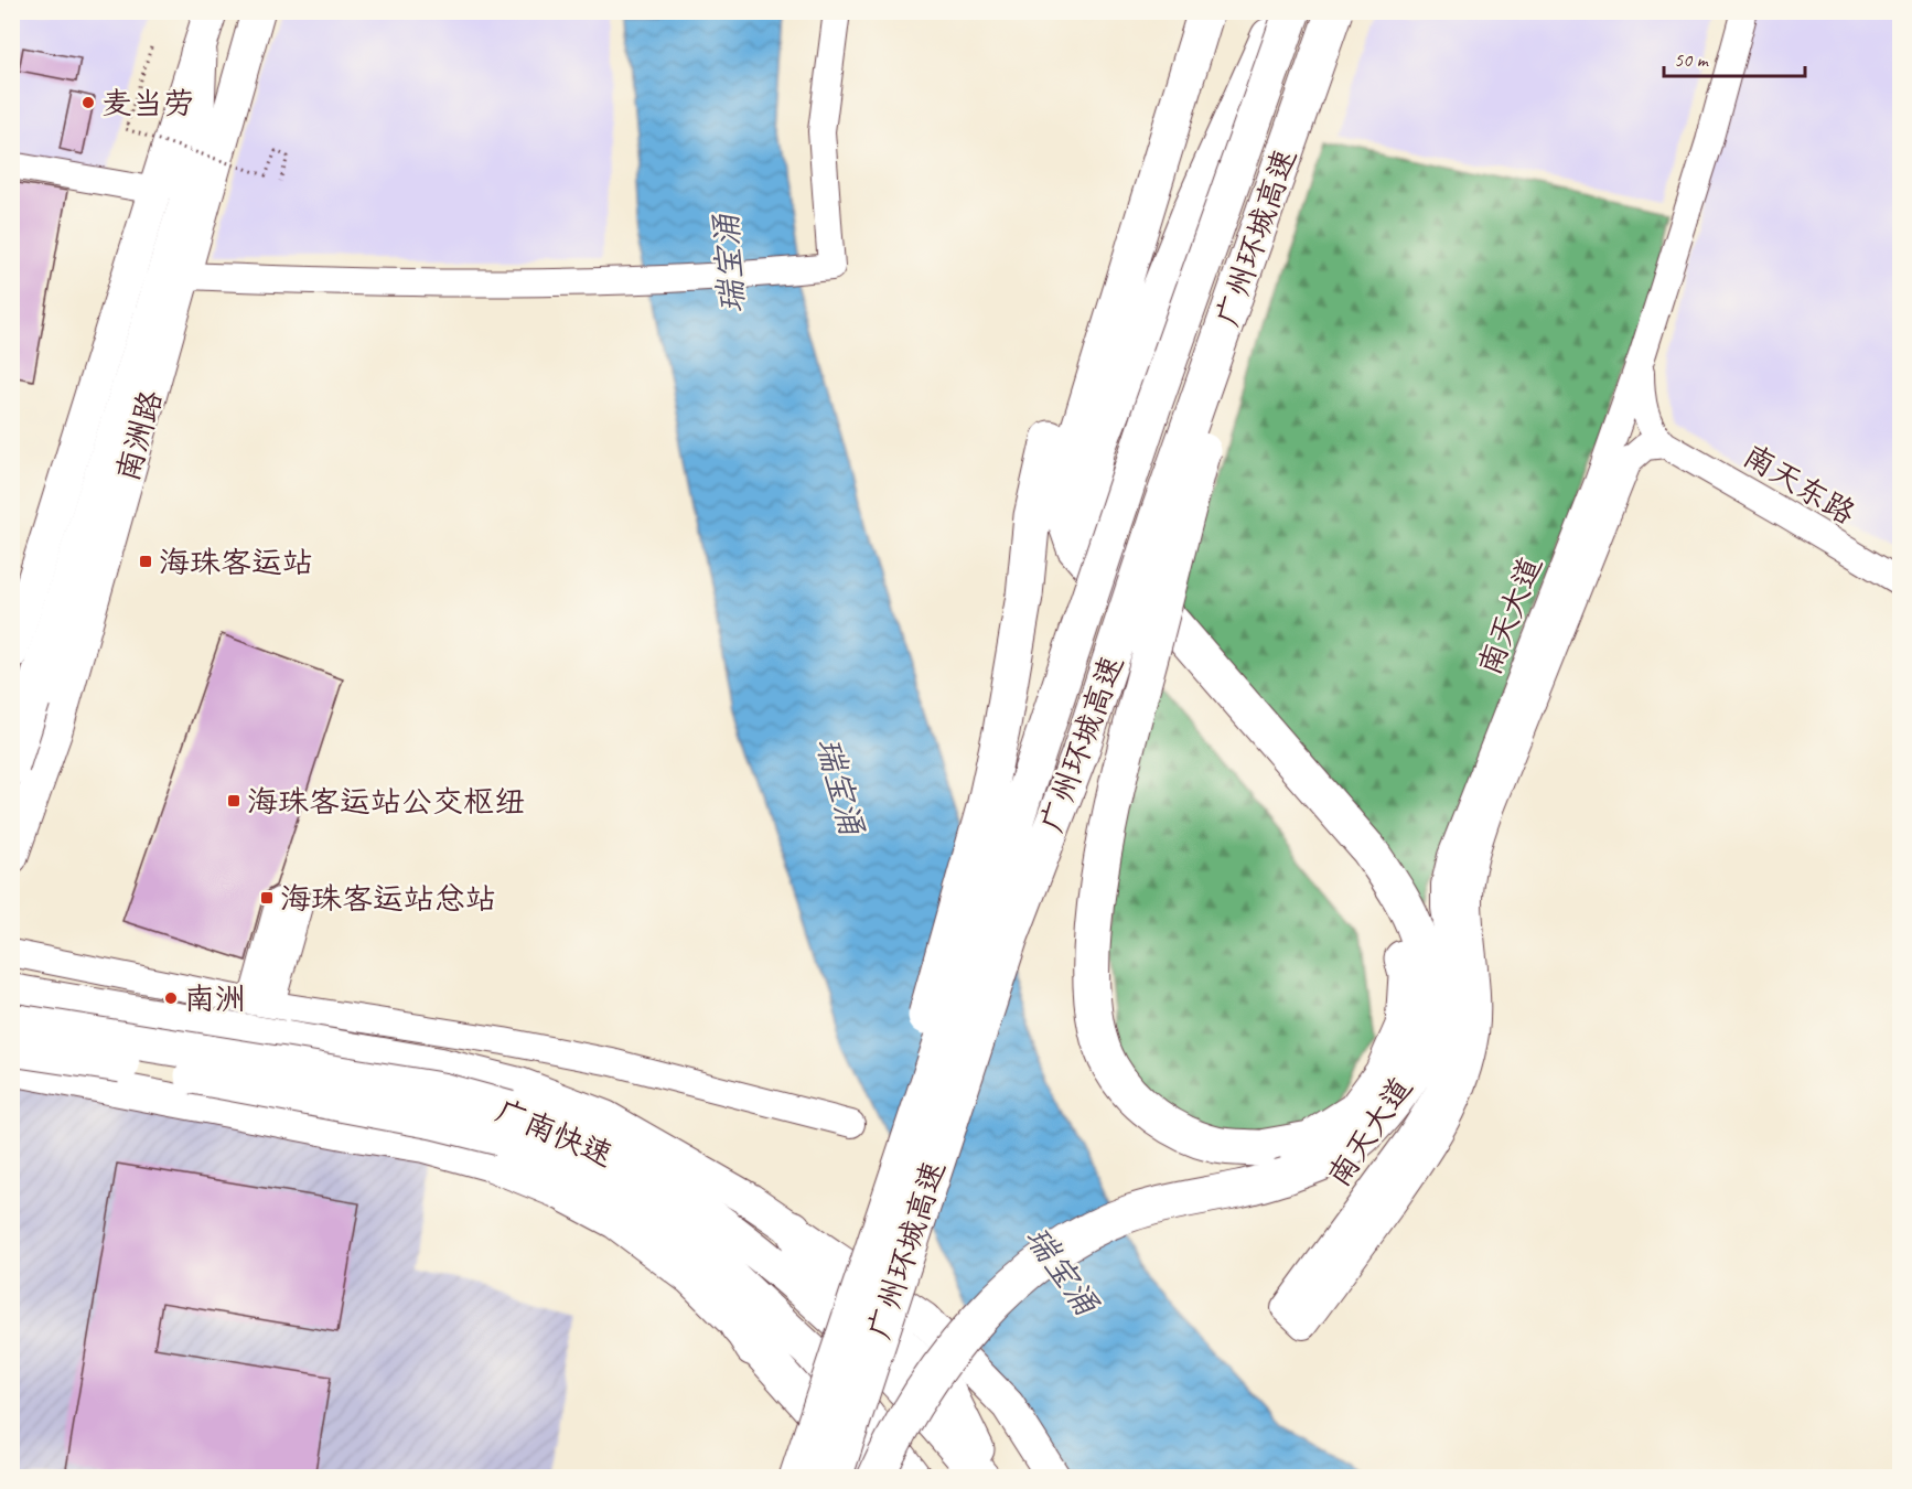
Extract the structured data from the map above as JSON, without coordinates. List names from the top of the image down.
{
  "streets": {
    "highway": ["广州环城高速", "广南快速"],
    "main road": ["南洲路"],
    "street": ["南天东路", "南天大道"]
  },
  "crossings": [
    ["南天东路", "南天大道"]
  ],
  "water": ["瑞宝涌"],
  "places": {
    "other": ["麦当劳", "南洲"],
    "transit": ["海珠客运站", "海珠客运站公交枢纽", "海珠客运站总站"]
  },
  "scale_bar": "50 m"
}
